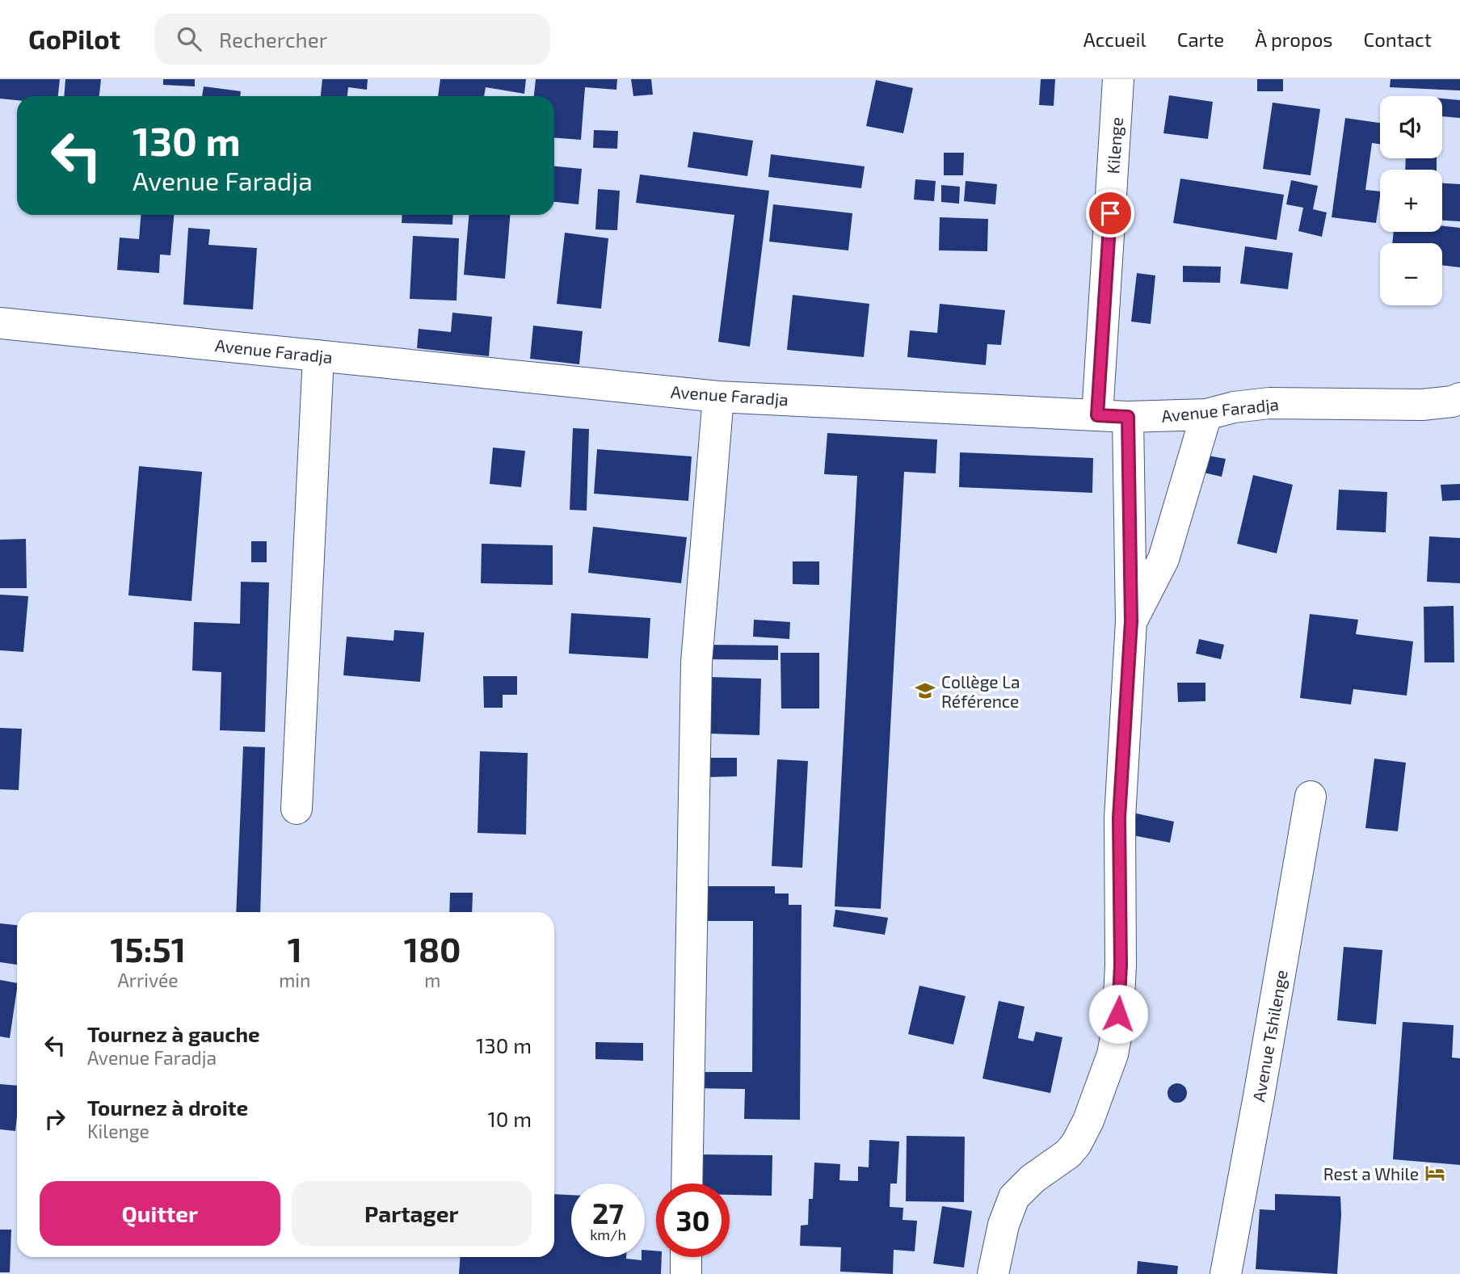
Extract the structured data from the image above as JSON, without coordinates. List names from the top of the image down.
{
  "streets": {
    "street": ["Kilenge", "Avenue Faradja", "Avenue Tshilenge"]
  },
  "crossings": [
    ["Kilenge", "Avenue Faradja"]
  ],
  "places": {
    "school or university": ["Collège La Référence"],
    "hotel": ["Rest a While"]
  },
  "page": {
    "header": "GoPilot",
    "search": "Rechercher",
    "nav": [
      "Accueil",
      "Carte",
      "À propos",
      "Contact"
    ],
    "map_buttons": ["+", "−"],
    "turn": ["130 m", "Avenue Faradja"],
    "eta": [
      "15:51",
      "Arrivée",
      "1",
      "min",
      "180",
      "m"
    ],
    "list": [
      {
        "name": "Tournez à gauche",
        "note": "Avenue Faradja",
        "value": "130 m"
      },
      {
        "name": "Tournez à droite",
        "note": "Kilenge",
        "value": "10 m"
      }
    ],
    "buttons": ["Quitter", "Partager"],
    "speed": "27 km/h",
    "limit": "30"
  }
}
